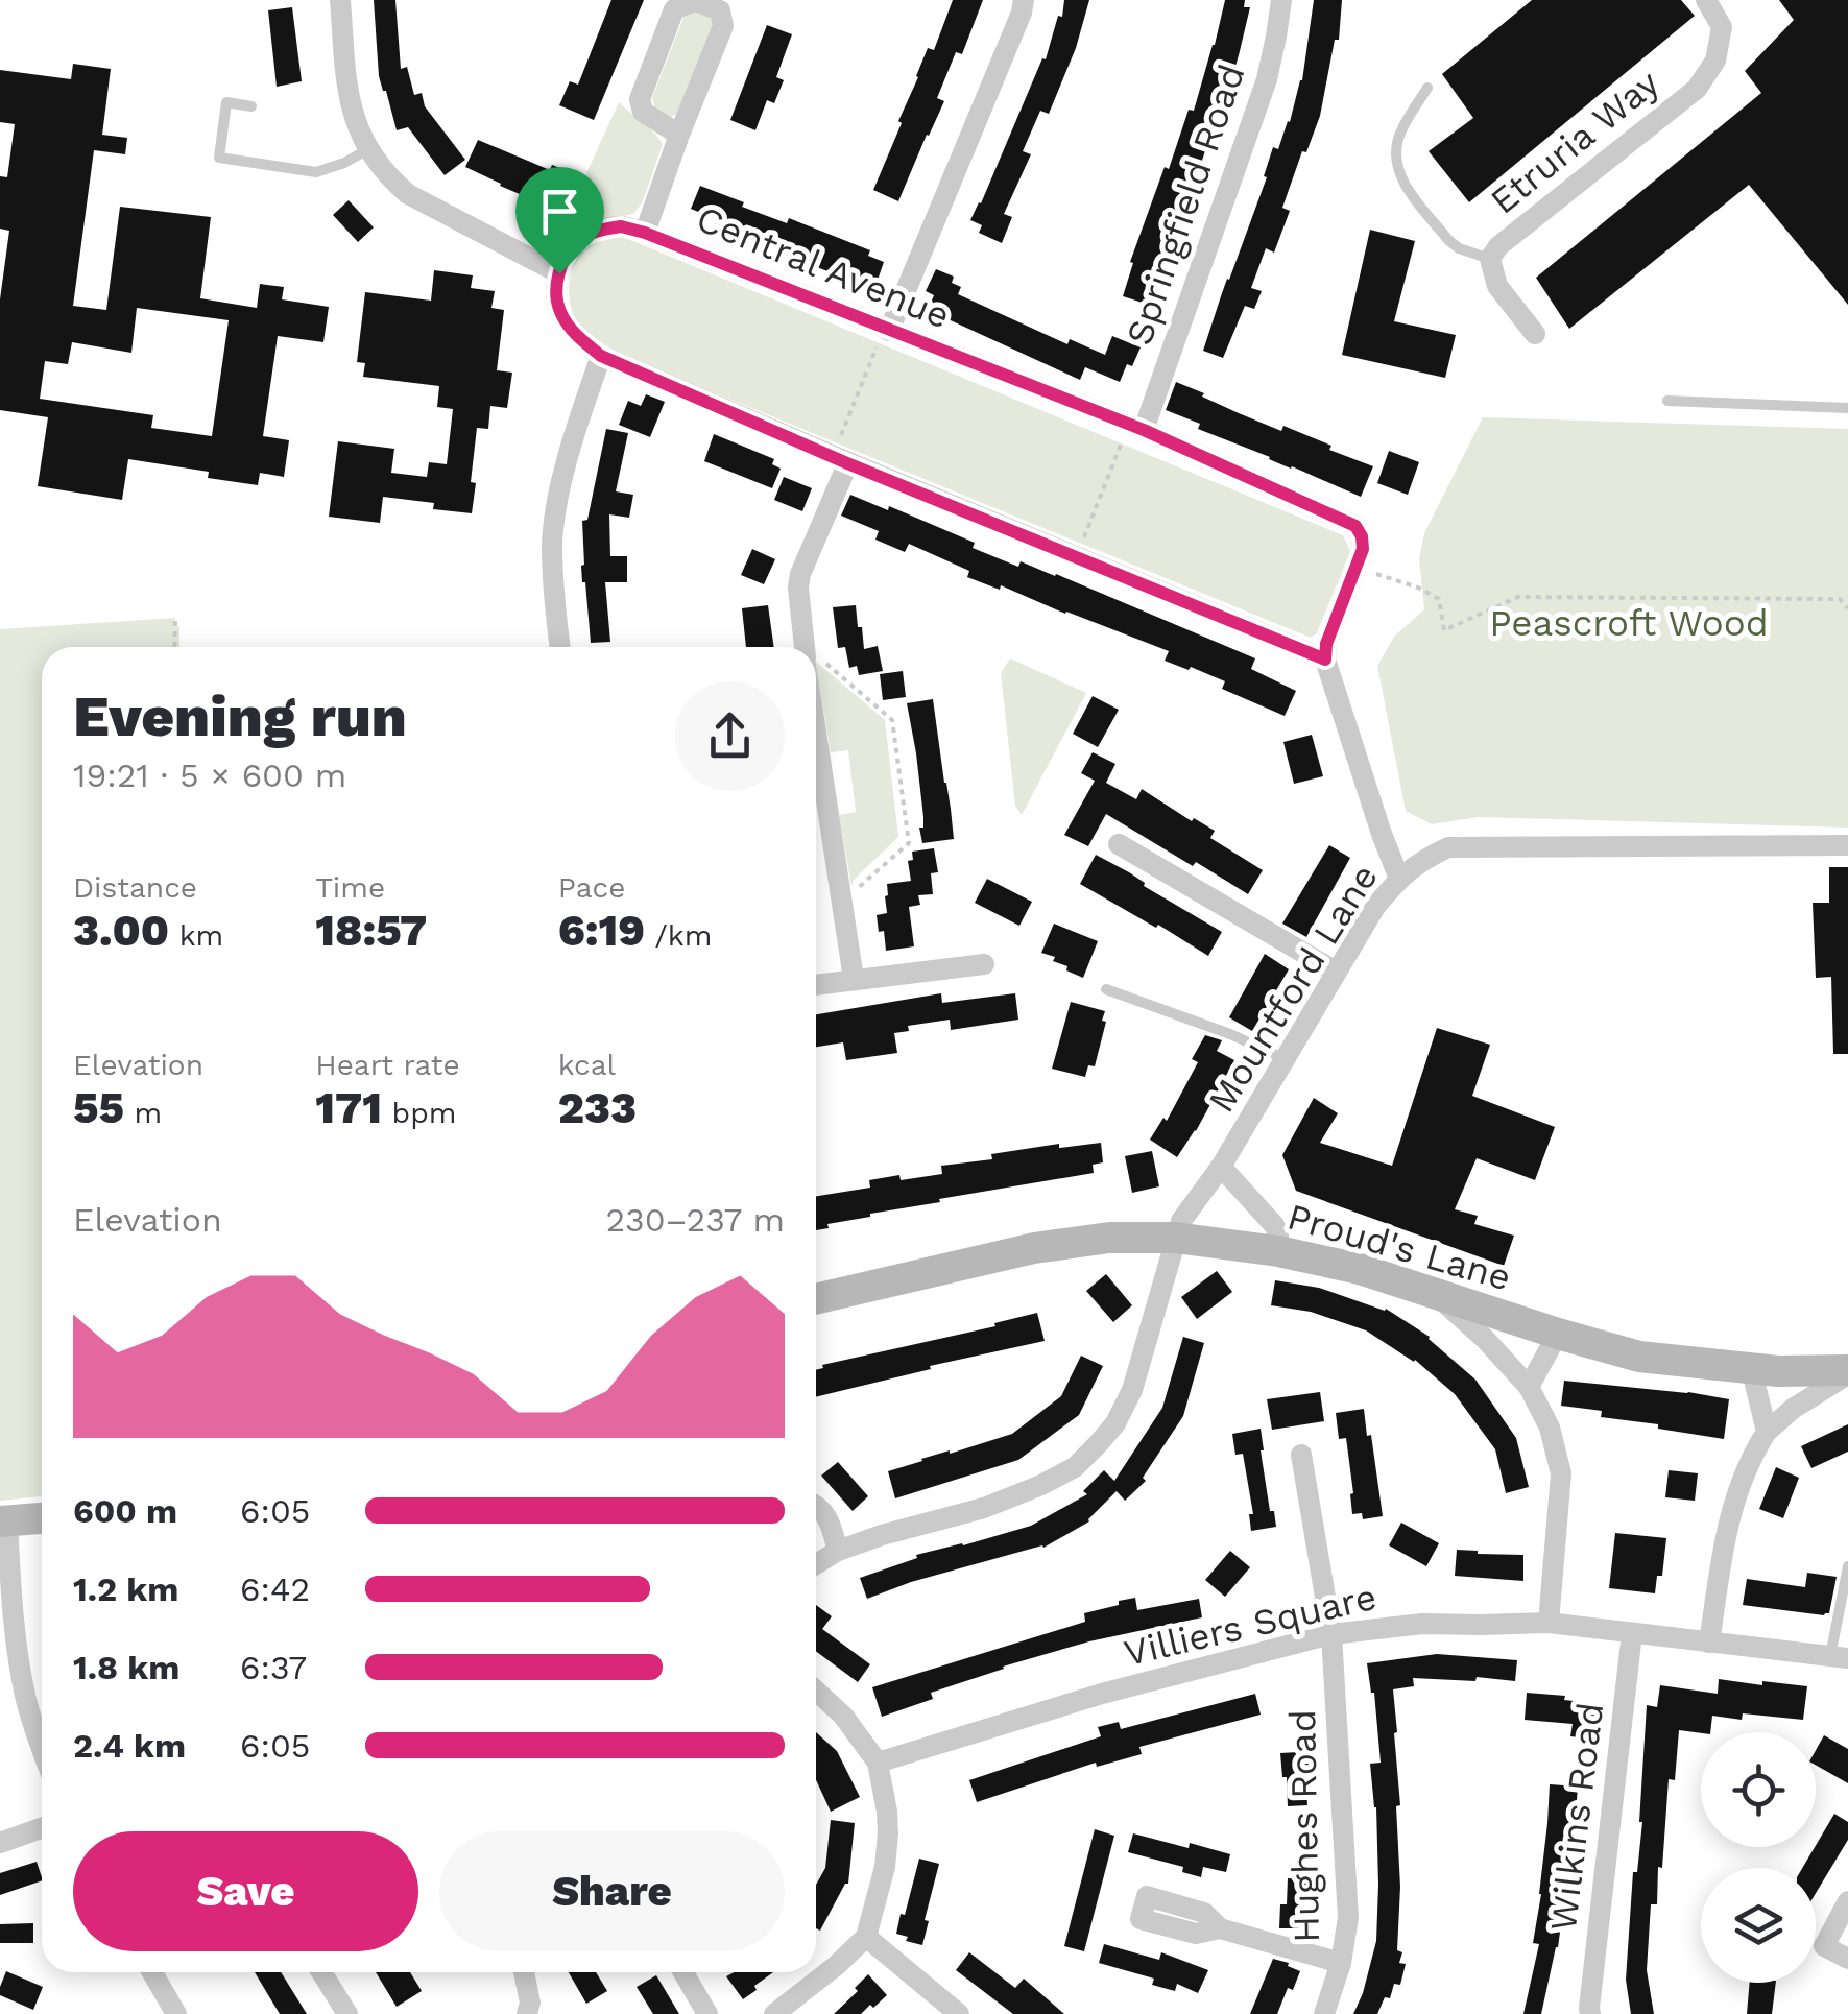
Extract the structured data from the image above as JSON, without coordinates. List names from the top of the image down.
{
  "streets": {
    "street": [
      "Etruria Way",
      "Springfield Road",
      "Central Avenue",
      "Mountford Lane",
      "Proud's Lane",
      "Villiers Square",
      "Wilkins Road",
      "Hughes Road"
    ]
  },
  "crossings": [
    ["Springfield Road", "Central Avenue"],
    ["Mountford Lane", "Proud's Lane"],
    ["Villiers Square", "Wilkins Road"],
    ["Villiers Square", "Hughes Road"]
  ],
  "parks": ["Peascroft Wood"],
  "page": {
    "heading": ["Evening run", "19:21 · 5 × 600 m"],
    "stats": [
      ["Distance", "3.00 km"],
      ["Time", "18:57"],
      ["Pace", "6:19 /km"],
      ["Elevation", "55 m"],
      ["Heart rate", "171 bpm"],
      ["kcal", "233"]
    ],
    "chart": ["Elevation", "230–237 m"],
    "list": [
      {
        "name": "600 m",
        "note": "6:05"
      },
      {
        "name": "1.2 km",
        "note": "6:42"
      },
      {
        "name": "1.8 km",
        "note": "6:37"
      },
      {
        "name": "2.4 km",
        "note": "6:05"
      }
    ],
    "buttons": ["Save", "Share"]
  }
}
